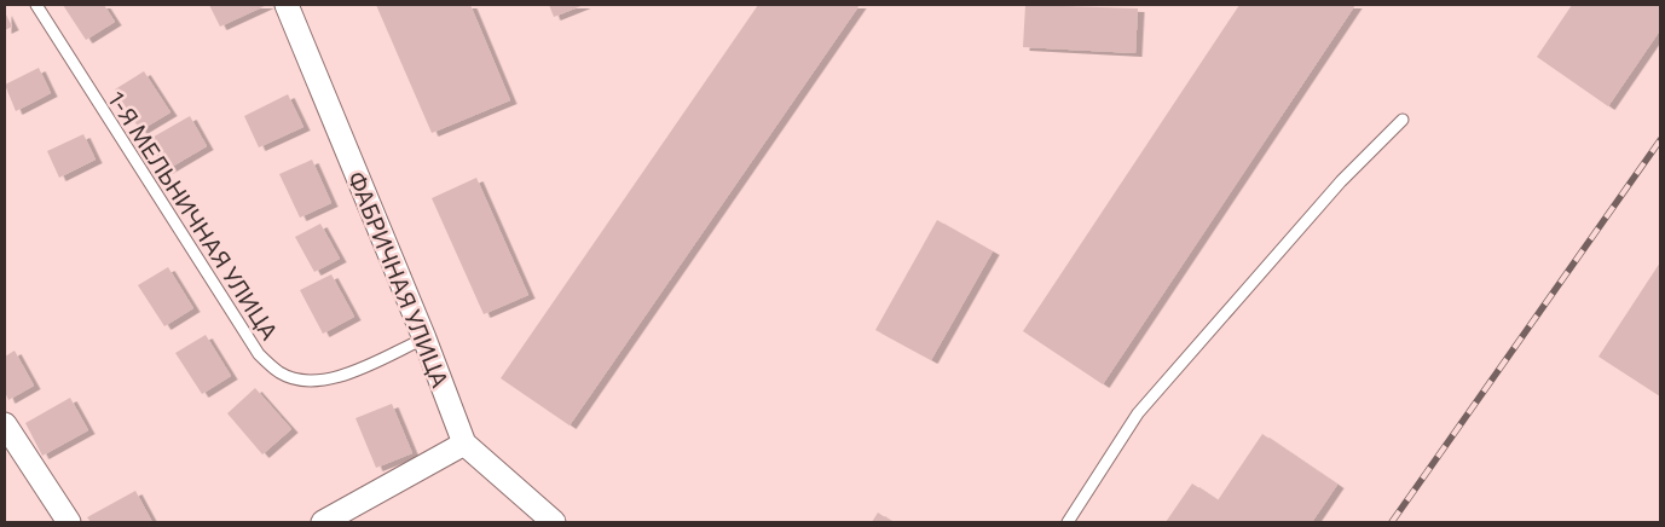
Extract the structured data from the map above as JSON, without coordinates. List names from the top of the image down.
{
  "streets": {
    "street": ["ФАБРИЧНАЯ УЛИЦА"],
    "lane": ["1-Я МЕЛЬНИЧНАЯ УЛИЦА"]
  },
  "crossings": [
    ["1-Я МЕЛЬНИЧНАЯ УЛИЦА", "ФАБРИЧНАЯ УЛИЦА"]
  ]
}
